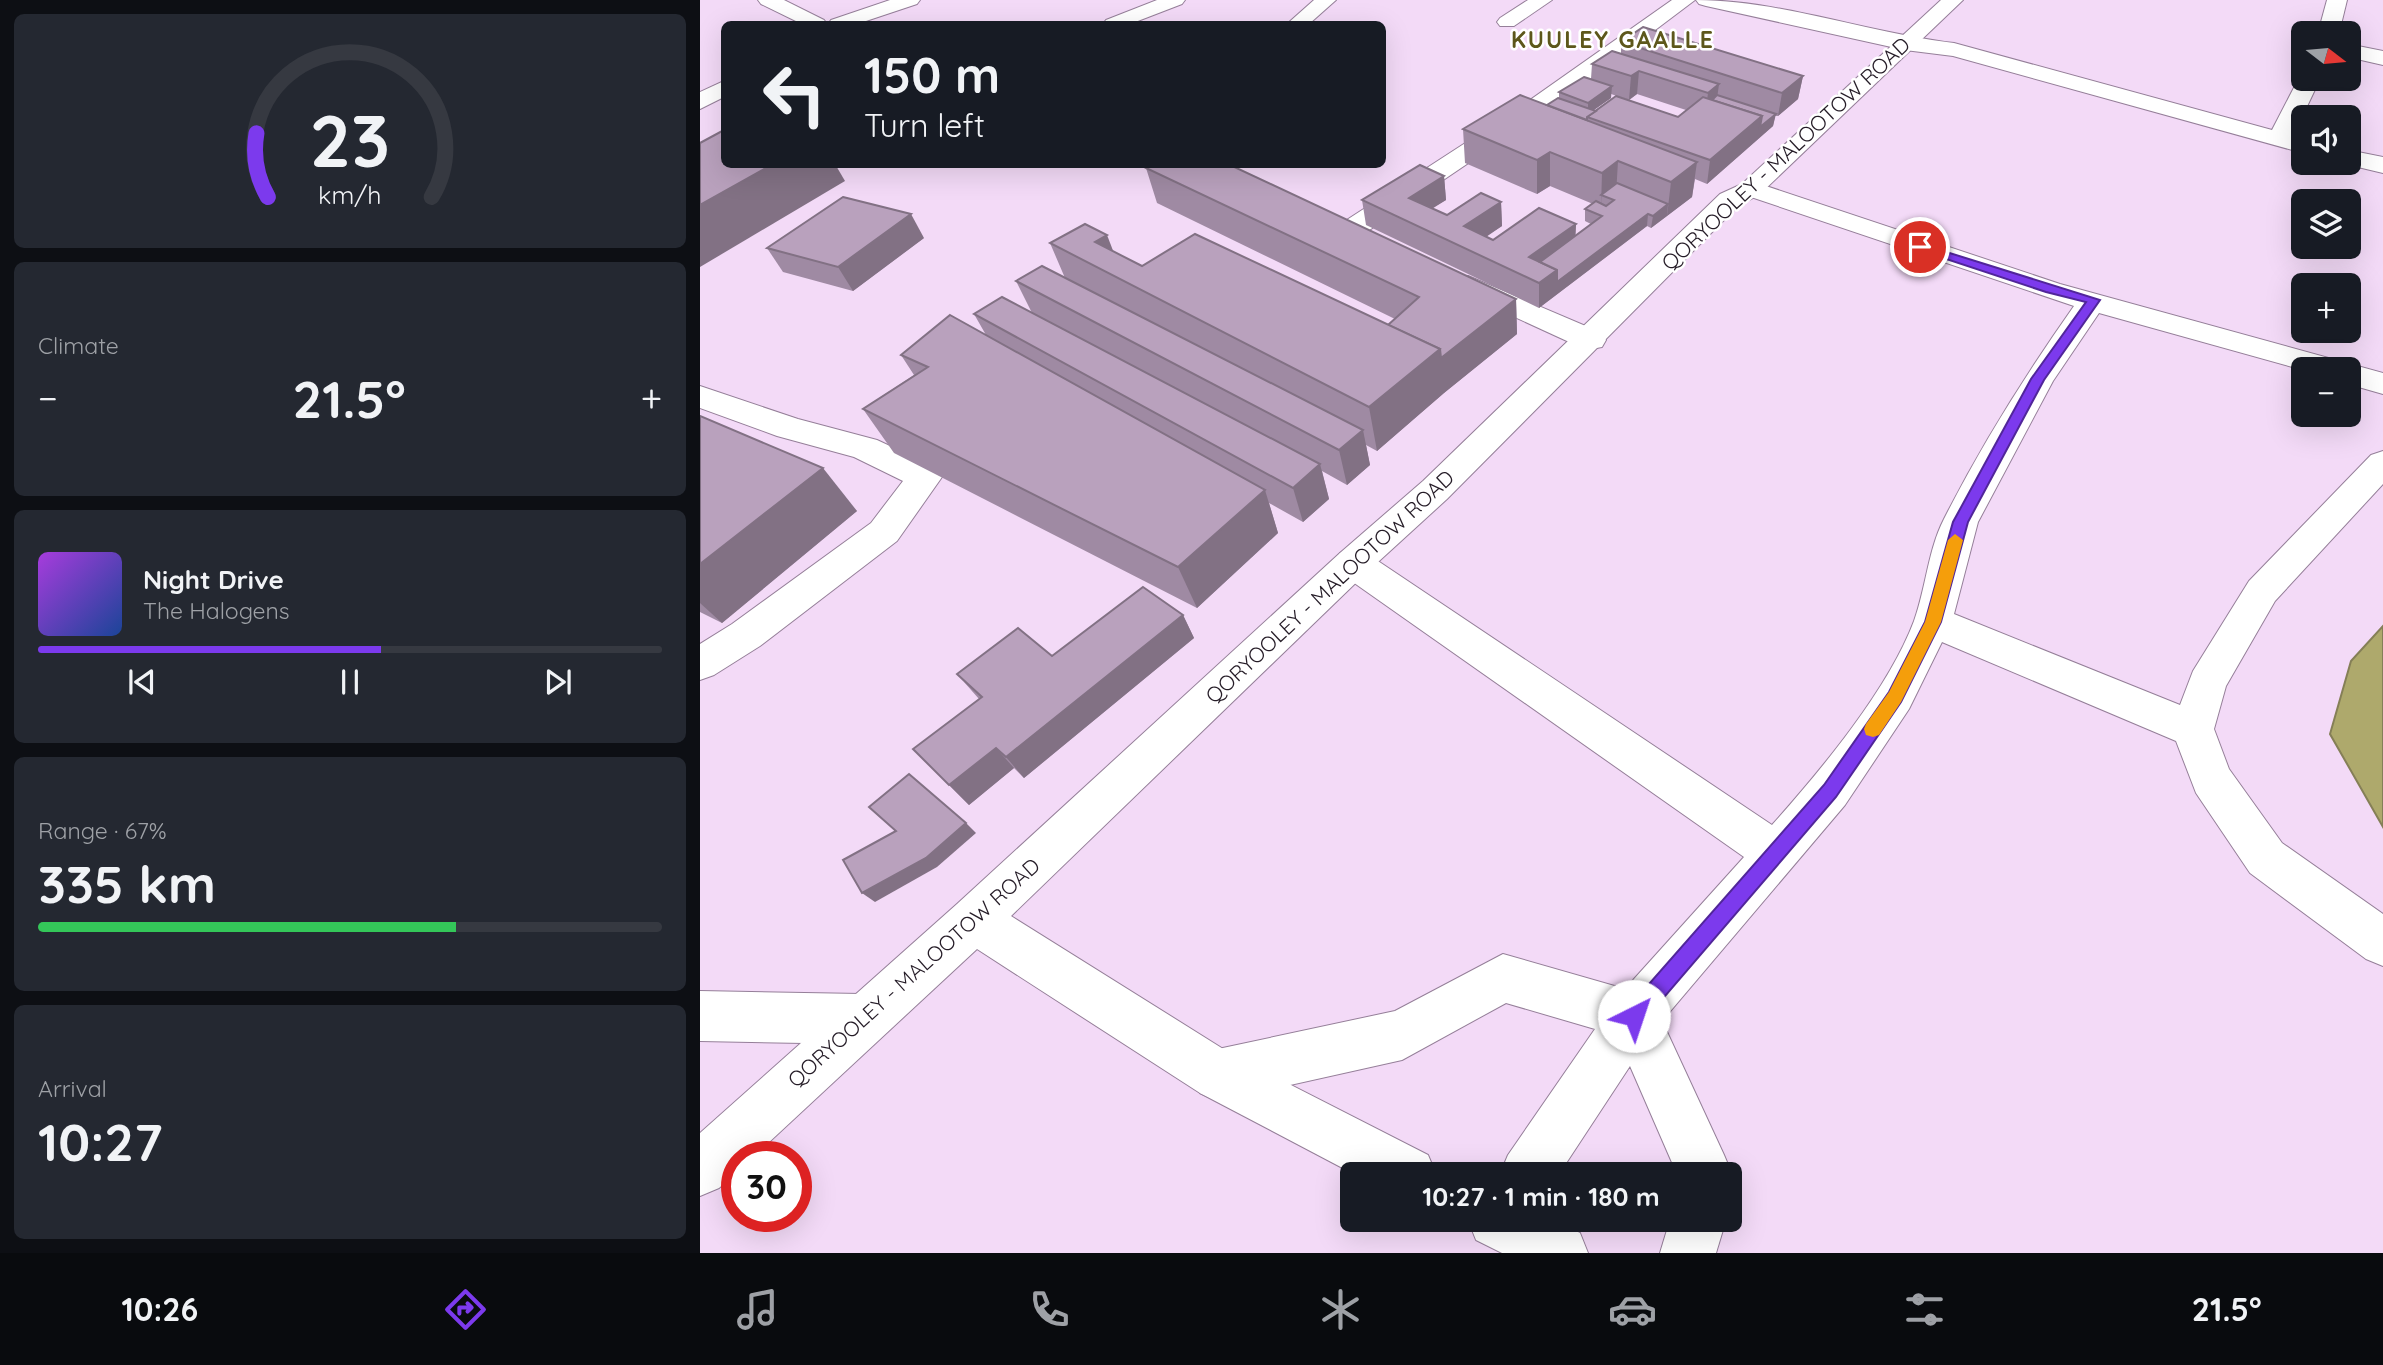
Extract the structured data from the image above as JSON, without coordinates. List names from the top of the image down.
{
  "streets": {
    "street": ["QORYOOLEY - MALOOTOW ROAD"]
  },
  "districts": ["KUULEY GAALLE"],
  "north": "right",
  "page": {
    "map_buttons": ["+", "−"],
    "turn": ["150 m", "Turn left"],
    "tile": [
      "Climate",
      ["Range · 67%", "335 km"],
      ["Arrival", "10:27"]
    ],
    "heat": ["−", "21.5°", "+"],
    "song": ["Night Drive", "The Halogens"],
    "limit": "30",
    "trip": "10:27 · 1 min · 180 m",
    "tabs": ["10:26", "21.5°"],
    "gauge": ["23", "km/h"]
  }
}
